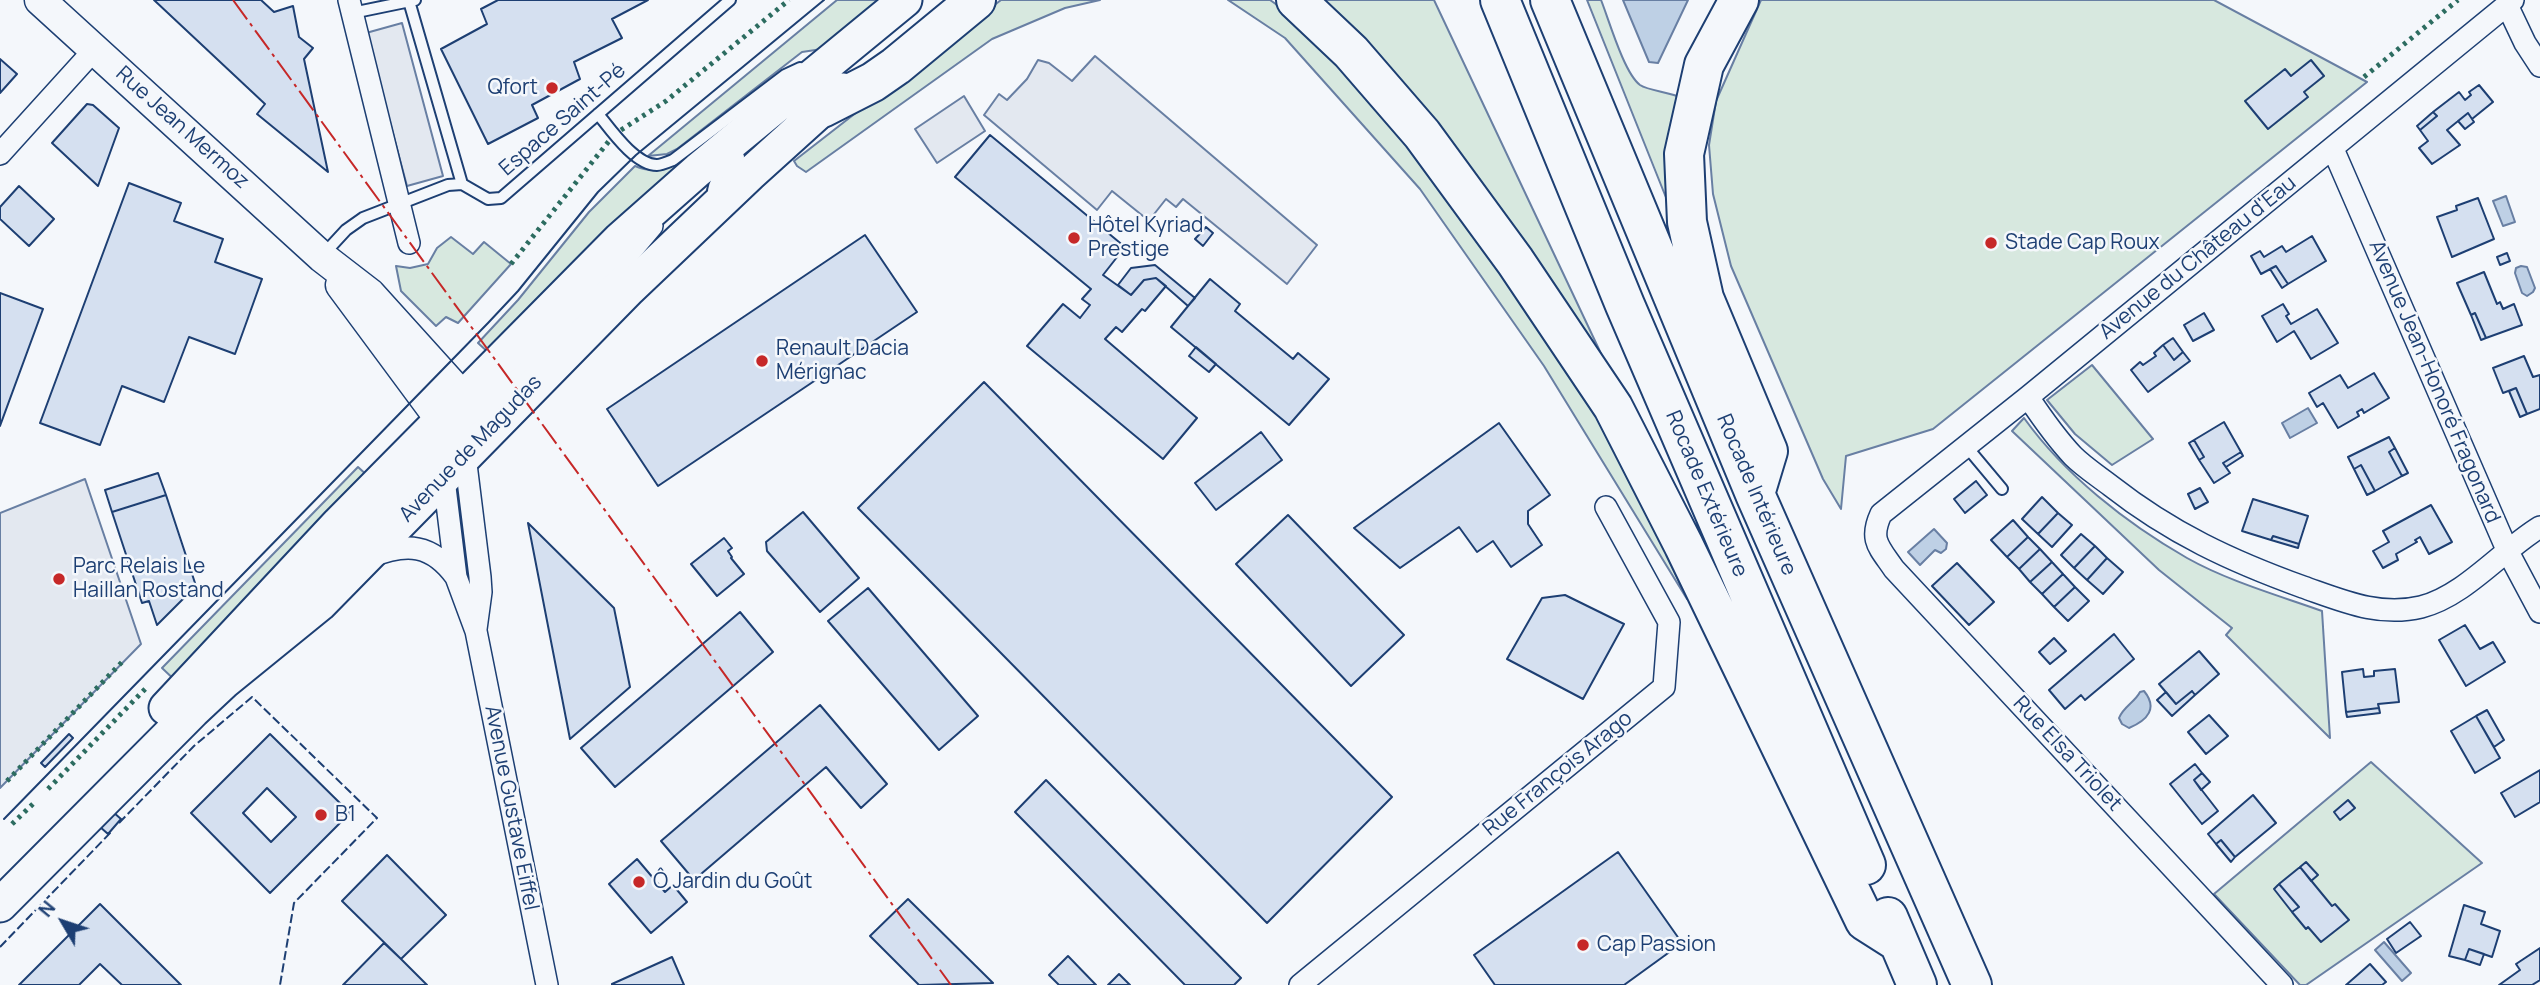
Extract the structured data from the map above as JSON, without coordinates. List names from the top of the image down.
{
  "streets": {
    "highway": ["Rocade Extérieure", "Rocade Intérieure"],
    "main road": ["Rue Jean Mermoz", "Avenue de Magudas"],
    "street": [
      "Avenue du Château d'Eau",
      "Avenue Jean-Honoré Fragonard",
      "Rue Elsa Triolet",
      "Rue François Arago",
      "Avenue Gustave Eiffel"
    ],
    "lane": ["Espace Saint-Pé"]
  },
  "crossings": [
    ["Rue Jean Mermoz", "Avenue de Magudas"],
    ["Rue Jean Mermoz", "Avenue Gustave Eiffel"],
    ["Avenue du Château d'Eau", "Avenue Jean-Honoré Fragonard"],
    ["Avenue du Château d'Eau", "Rue Elsa Triolet"],
    ["Avenue de Magudas", "Avenue Gustave Eiffel"]
  ],
  "places": [
    "Qfort",
    "Hôtel Kyriad Prestige",
    "Stade Cap Roux",
    "Renault Dacia Mérignac",
    "Parc Relais Le Haillan Rostand",
    "B1",
    "Ô Jardin du Goût",
    "Cap Passion"
  ],
  "north": "top left"
}
